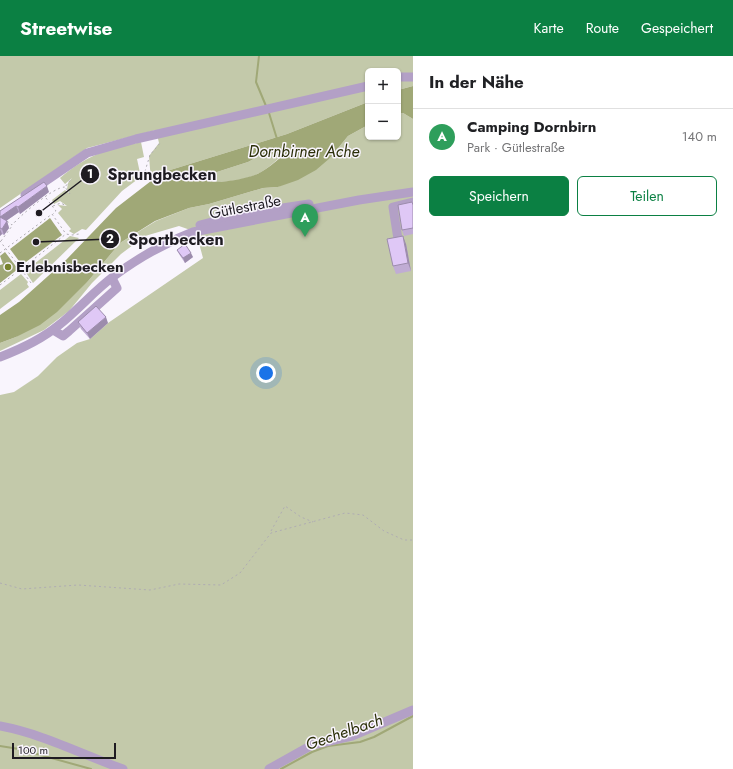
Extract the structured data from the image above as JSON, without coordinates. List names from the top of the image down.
{
  "streets": {
    "street": ["Gütlestraße"]
  },
  "water": ["Dornbirner Ache", "Gechelbach"],
  "places": ["Sprungbecken", "Sportbecken", "Erlebnisbecken"],
  "scale_bar": "100 m",
  "page": {
    "header": "Streetwise",
    "nav": ["Karte", "Route", "Gespeichert"],
    "heading": "In der Nähe",
    "map_buttons": ["+", "−"],
    "list": [
      {
        "mark": "A",
        "name": "Camping Dornbirn",
        "note": "Park · Gütlestraße",
        "value": "140 m"
      }
    ],
    "buttons": ["Speichern", "Teilen"],
    "pins": "A",
    "scale": "100 m"
  }
}
